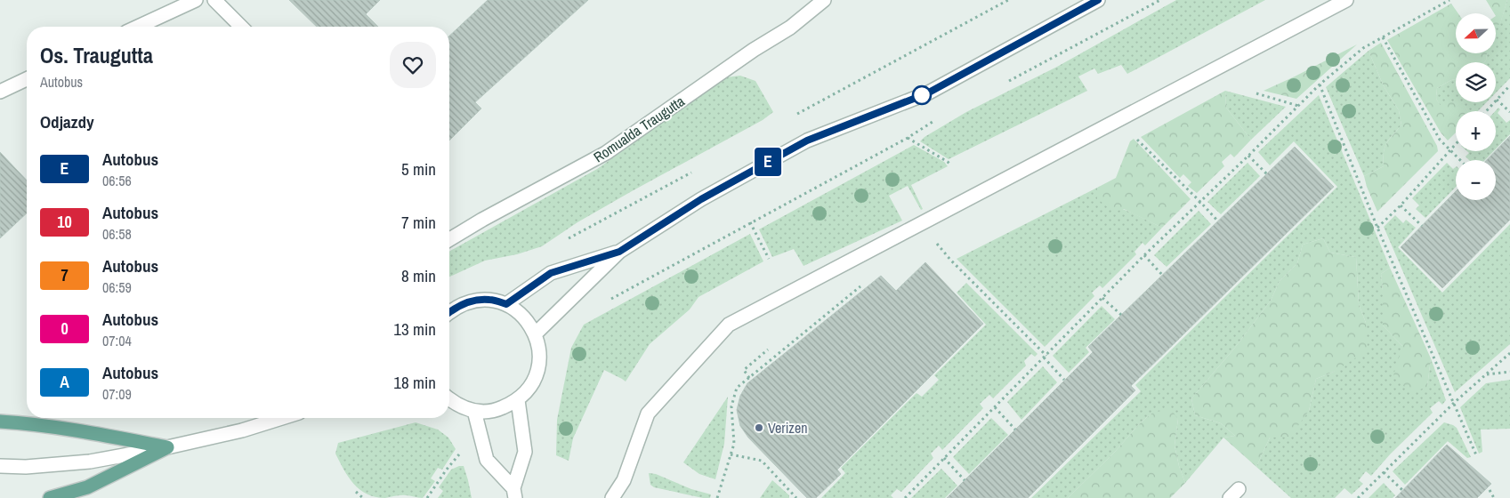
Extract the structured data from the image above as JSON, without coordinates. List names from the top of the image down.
{
  "streets": {
    "street": ["Romualda Traugutta"]
  },
  "places": ["Verizen"],
  "lines": ["bus line E"],
  "north": "left",
  "page": {
    "on_map": "E",
    "map_buttons": ["+", "−"],
    "heading": [
      ["Os. Traugutta", "Autobus"],
      "Odjazdy"
    ],
    "list": [
      {
        "mark": "E",
        "name": "Autobus",
        "note": "06:56",
        "value": "5 min"
      },
      {
        "mark": "10",
        "name": "Autobus",
        "note": "06:58",
        "value": "7 min"
      },
      {
        "mark": "7",
        "name": "Autobus",
        "note": "06:59",
        "value": "8 min"
      },
      {
        "mark": "0",
        "name": "Autobus",
        "note": "07:04",
        "value": "13 min"
      },
      {
        "mark": "A",
        "name": "Autobus",
        "note": "07:09",
        "value": "18 min"
      }
    ]
  }
}
